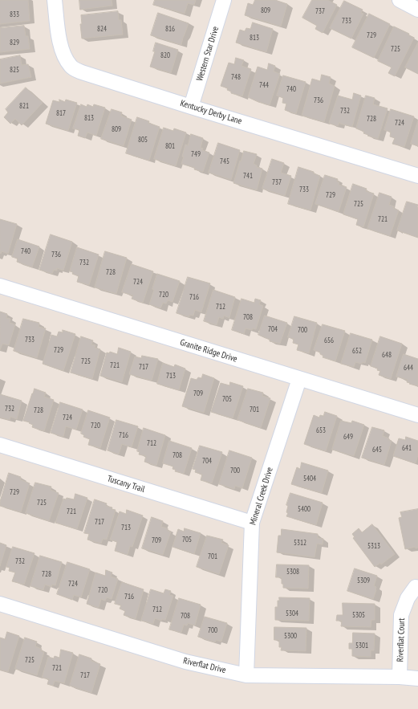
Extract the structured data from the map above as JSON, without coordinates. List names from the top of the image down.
{
  "streets": {
    "street": [
      "Western Star Drive",
      "Kentucky Derby Lane",
      "Granite Ridge Drive",
      "Tuscany Trail",
      "Mineral Creek Drive",
      "Riverflat Court",
      "Riverflat Drive"
    ]
  },
  "crossings": [
    ["Western Star Drive", "Kentucky Derby Lane"],
    ["Granite Ridge Drive", "Mineral Creek Drive"],
    ["Tuscany Trail", "Mineral Creek Drive"],
    ["Mineral Creek Drive", "Riverflat Drive"],
    ["Riverflat Court", "Riverflat Drive"]
  ],
  "house_numbers": [
    "809",
    "737",
    "833",
    "733",
    "824",
    "816",
    "729",
    "813",
    "829",
    "725",
    "820",
    "825",
    "748",
    "744",
    "740",
    "736",
    "821",
    "732",
    "817",
    "813",
    "728",
    "724",
    "809",
    "805",
    "801",
    "749",
    "745",
    "741",
    "737",
    "733",
    "729",
    "725",
    "721",
    "740",
    "736",
    "732",
    "728",
    "724",
    "720",
    "716",
    "712",
    "708",
    "704",
    "700",
    "733",
    "656",
    "729",
    "652",
    "648",
    "725",
    "721",
    "717",
    "644",
    "713",
    "709",
    "705",
    "732",
    "701",
    "728",
    "724",
    "720",
    "653",
    "716",
    "649",
    "712",
    "641",
    "645",
    "708",
    "704",
    "700",
    "5404",
    "729",
    "725",
    "5400",
    "721",
    "717",
    "713",
    "705",
    "709",
    "5312",
    "5313",
    "701",
    "732",
    "5308",
    "728",
    "5309",
    "724",
    "720",
    "716",
    "712",
    "5304",
    "5305",
    "708",
    "700",
    "5300",
    "5301",
    "725",
    "721",
    "717"
  ]
}
